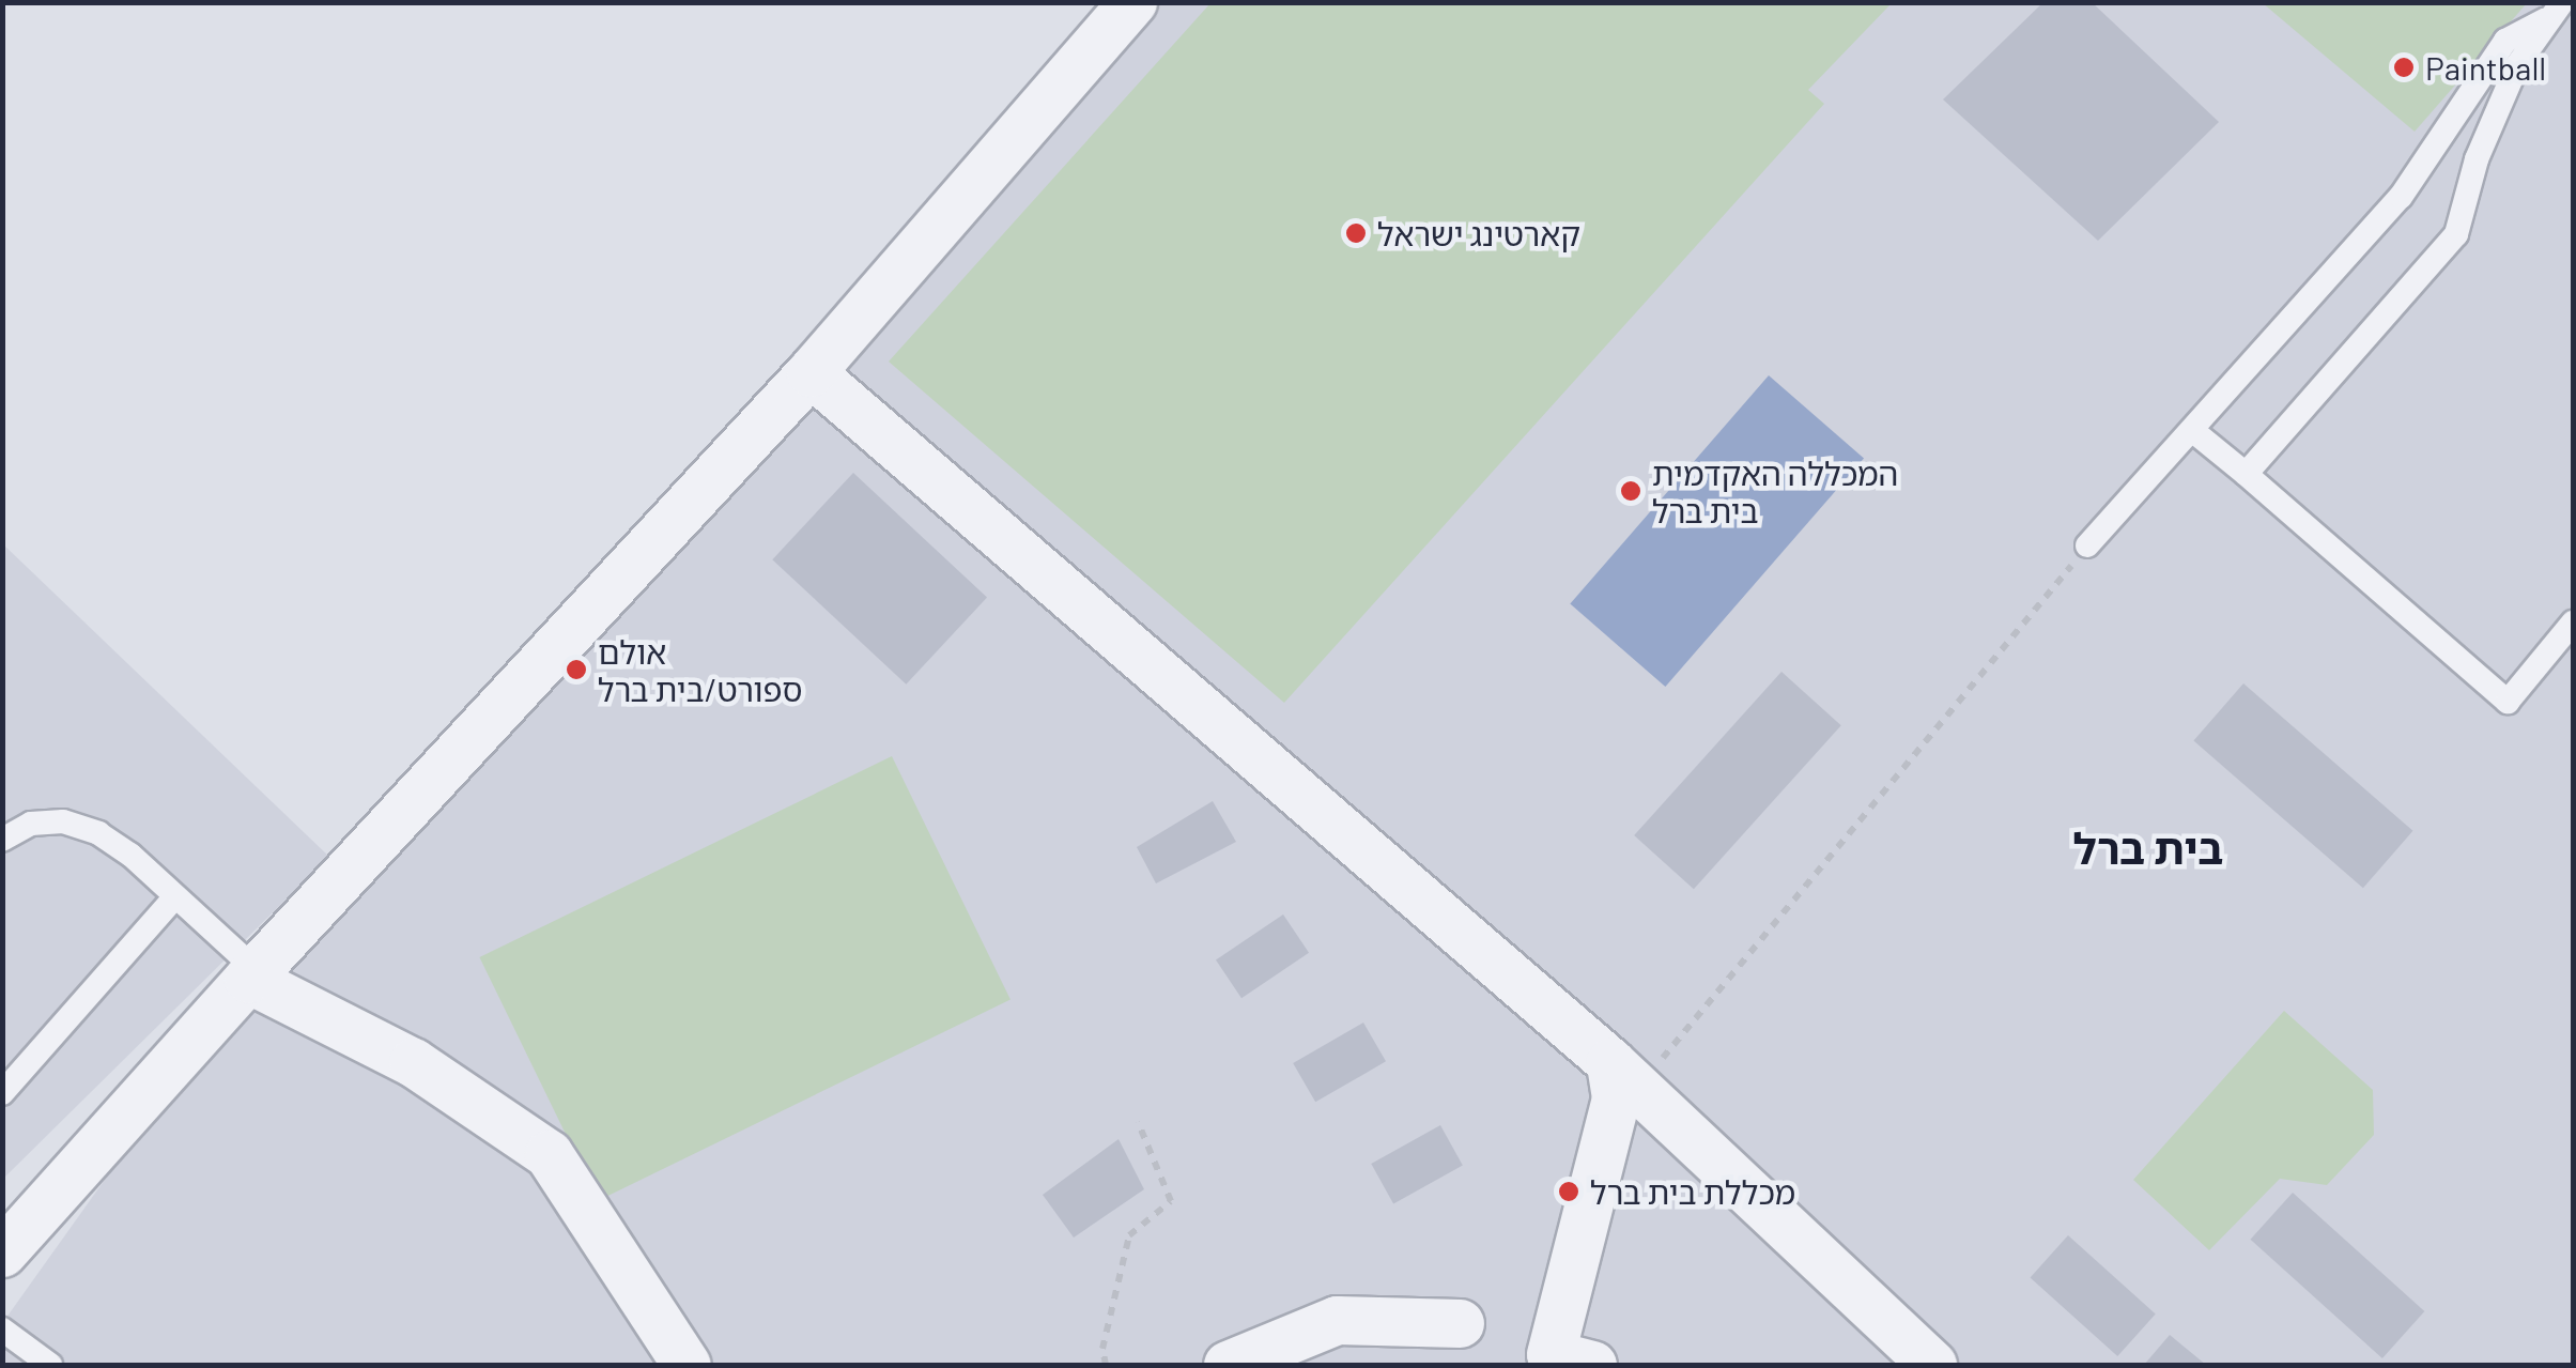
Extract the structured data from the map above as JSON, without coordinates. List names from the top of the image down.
{
  "districts": ["בית ברל"],
  "places": [
    "Paintball",
    "קארטינג ישראל",
    "המכללה האקדמית בית ברל",
    "אולם ספורט/בית ברל",
    "מכללת בית ברל"
  ]
}
